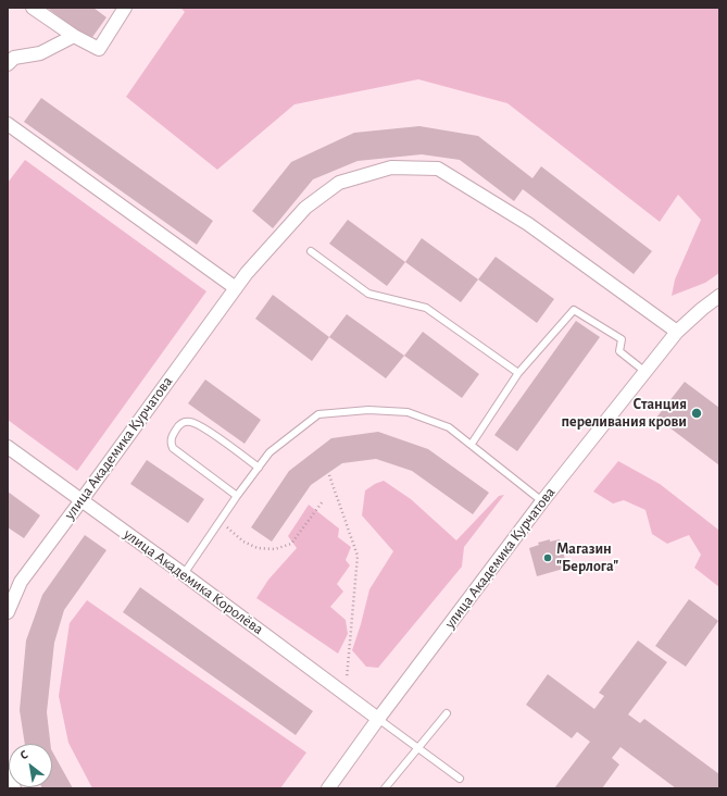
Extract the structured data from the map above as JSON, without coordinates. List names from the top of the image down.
{
  "streets": {
    "street": ["улица Академика Курчатова", "улица Академика Королёва"]
  },
  "crossings": [
    ["улица Академика Курчатова", "улица Академика Королёва"]
  ],
  "places": ["Станция переливания крови", "Магазин \"Берлога\""],
  "north": "top left"
}
